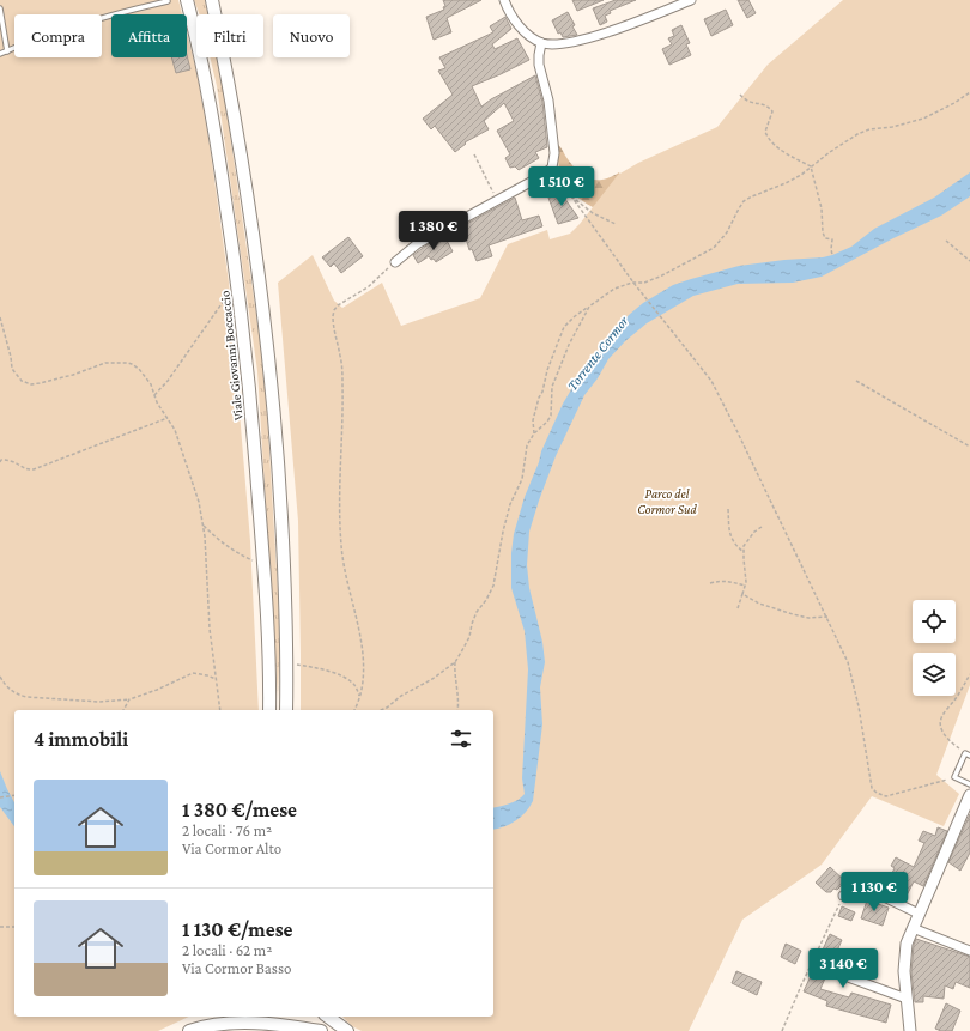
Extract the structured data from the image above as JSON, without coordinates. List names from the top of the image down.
{
  "streets": {
    "main road": ["Viale Giovanni Boccaccio"]
  },
  "water": ["Torrente Cormor"],
  "parks": ["Parco del Cormor Sud"],
  "page": {
    "chip": [
      "Compra",
      "Affitta",
      "Filtri",
      "Nuovo"
    ],
    "price": [
      "1 510 €",
      "1 380 €",
      "1 130 €",
      "3 140 €"
    ],
    "heading": "4 immobili",
    "list": [
      {
        "name": "1 380 €/mese",
        "note": "2 locali · 76 m² · Via Cormor Alto"
      },
      {
        "name": "1 130 €/mese",
        "note": "2 locali · 62 m² · Via Cormor Basso"
      }
    ]
  }
}
